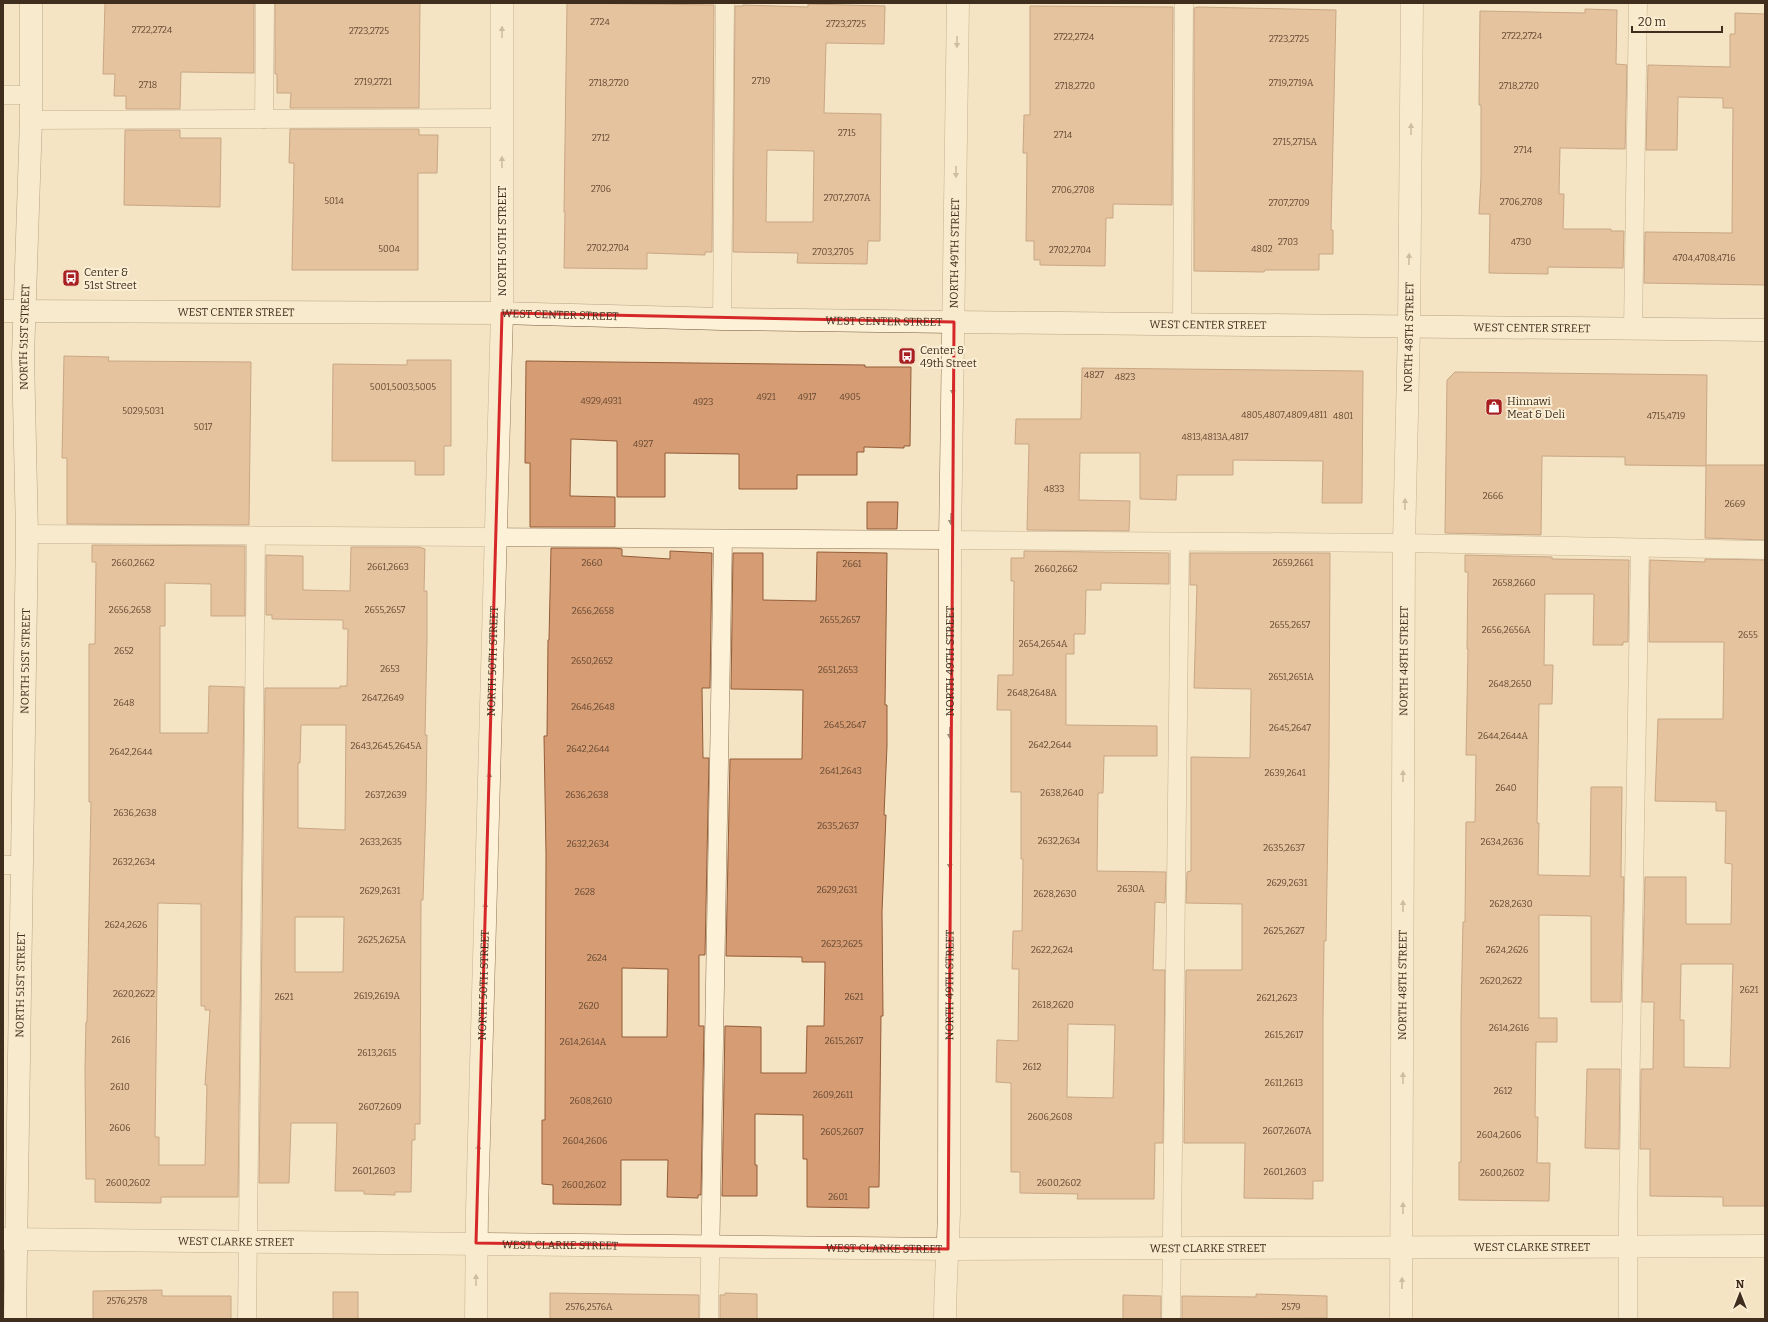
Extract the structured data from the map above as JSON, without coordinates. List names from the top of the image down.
{
  "streets": {
    "street": [
      "NORTH 50TH STREET",
      "NORTH 49TH STREET",
      "WEST CENTER STREET",
      "NORTH 51ST STREET",
      "NORTH 48TH STREET",
      "WEST CLARKE STREET"
    ]
  },
  "crossings": [
    ["NORTH 50TH STREET", "WEST CENTER STREET"],
    ["NORTH 50TH STREET", "WEST CLARKE STREET"],
    ["NORTH 49TH STREET", "WEST CENTER STREET"],
    ["NORTH 49TH STREET", "WEST CLARKE STREET"],
    ["WEST CENTER STREET", "NORTH 51ST STREET"],
    ["WEST CENTER STREET", "NORTH 48TH STREET"],
    ["NORTH 51ST STREET", "WEST CLARKE STREET"],
    ["NORTH 48TH STREET", "WEST CLARKE STREET"]
  ],
  "one_way": ["NORTH 50TH STREET", "NORTH 49TH STREET", "NORTH 48TH STREET"],
  "places": {
    "bus stop": ["Center & 51st Street", "Center & 49th Street"],
    "shop": ["Hinnawi Meat & Deli"]
  },
  "house_numbers": [
    "2724",
    "2723,2725",
    "2722,2724",
    "2723,2725",
    "2722,2724",
    "2722,2724",
    "2723,2725",
    "2719",
    "2719,2721",
    "2718,2720",
    "2719,2719A",
    "2718",
    "2718,2720",
    "2718,2720",
    "2715",
    "2714",
    "2712",
    "2715,2715A",
    "2714",
    "2706",
    "2706,2708",
    "2707,2707A",
    "5014",
    "2706,2708",
    "2707,2709",
    "2703",
    "4730",
    "2702,2704",
    "5004",
    "4802",
    "2702,2704",
    "2703,2705",
    "4704,4708,4716",
    "4827",
    "4823",
    "5001,5003,5005",
    "4921",
    "4917",
    "4905",
    "4929,4931",
    "4923",
    "5029,5031",
    "4805,4807,4809,4811",
    "4801",
    "4715,4719",
    "5017",
    "4813,4813A,4817",
    "4927",
    "4833",
    "2666",
    "2669",
    "2660,2662",
    "2660",
    "2659,2661",
    "2661",
    "2661,2663",
    "2660,2662",
    "2658,2660",
    "2656,2658",
    "2655,2657",
    "2656,2658",
    "2655,2657",
    "2655,2657",
    "2656,2656A",
    "2655",
    "2654,2654A",
    "2652",
    "2650,2652",
    "2653",
    "2651,2653",
    "2651,2651A",
    "2648,2650",
    "2648,2648A",
    "2647,2649",
    "2648",
    "2646,2648",
    "2645,2647",
    "2645,2647",
    "2644,2644A",
    "2642,2644",
    "2643,2645,2645A",
    "2642,2644",
    "2642,2644",
    "2641,2643",
    "2639,2641",
    "2640",
    "2638,2640",
    "2637,2639",
    "2636,2638",
    "2636,2638",
    "2635,2637",
    "2632,2634",
    "2633,2635",
    "2634,2636",
    "2632,2634",
    "2635,2637",
    "2632,2634",
    "2629,2631",
    "2630A",
    "2629,2631",
    "2629,2631",
    "2628",
    "2628,2630",
    "2628,2630",
    "2624,2626",
    "2625,2627",
    "2625,2625A",
    "2623,2625",
    "2622,2624",
    "2624,2626",
    "2624",
    "2620,2622",
    "2621",
    "2620,2622",
    "2619,2619A",
    "2621",
    "2621",
    "2621,2623",
    "2618,2620",
    "2620",
    "2614,2616",
    "2615,2617",
    "2616",
    "2615,2617",
    "2614,2614A",
    "2613,2615",
    "2612",
    "2611,2613",
    "2610",
    "2612",
    "2609,2611",
    "2608,2610",
    "2607,2609",
    "2606,2608",
    "2606",
    "2607,2607A",
    "2605,2607",
    "2604,2606",
    "2604,2606",
    "2601,2603",
    "2601,2603",
    "2600,2602",
    "2600,2602",
    "2600,2602",
    "2600,2602",
    "2601",
    "2576,2578",
    "2576,2576A",
    "2579"
  ],
  "scale_bar": "20 m",
  "north": "top"
}
